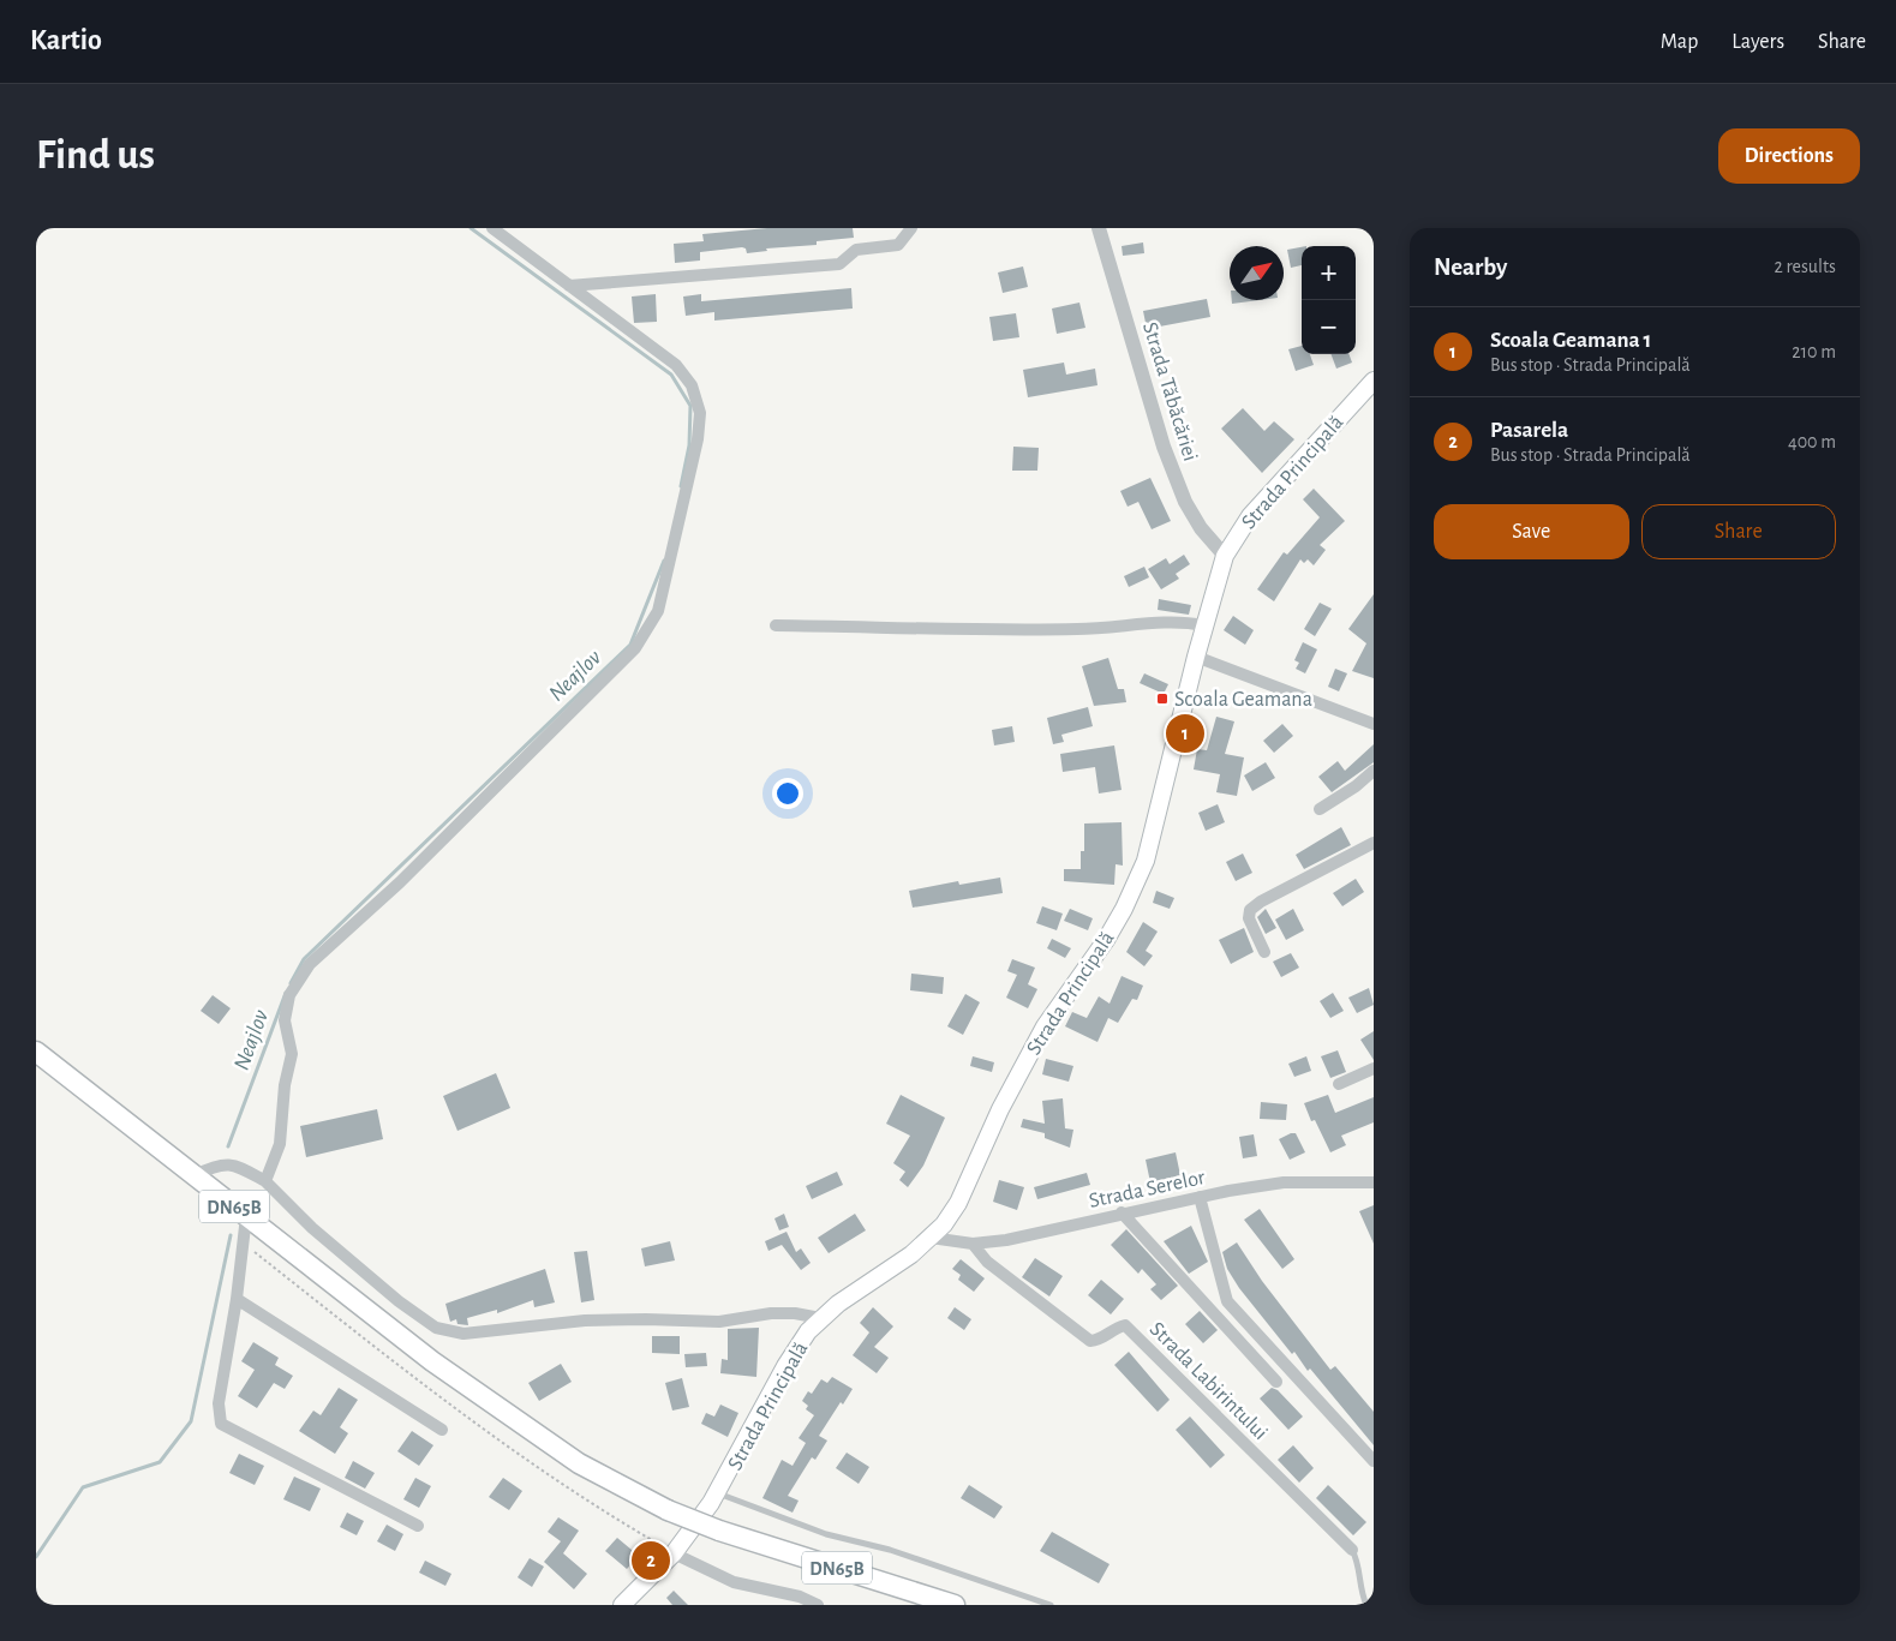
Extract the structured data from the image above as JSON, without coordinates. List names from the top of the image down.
{
  "streets": {
    "main road": ["Strada Principală", "DN65B"],
    "street": ["Strada Tăbăcăriei", "Strada Serelor", "Strada Labirintului"]
  },
  "crossings": [
    ["Strada Tăbăcăriei", "Strada Principală"],
    ["Strada Principală", "Strada Serelor"],
    ["Strada Serelor", "Strada Labirintului"]
  ],
  "water": ["Neajlov"],
  "places": {
    "transit": ["Scoala Geamana"]
  },
  "north": "top right",
  "page": {
    "header": "Kartio",
    "nav": ["Map", "Layers", "Share"],
    "buttons": [
      "Directions",
      ["Save", "Share"]
    ],
    "title": "Find us",
    "heading": ["Nearby", "2 results"],
    "map_buttons": ["+", "−"],
    "list": [
      {
        "mark": "1",
        "name": "Scoala Geamana 1",
        "note": "Bus stop · Strada Principală",
        "value": "210 m"
      },
      {
        "mark": "2",
        "name": "Pasarela",
        "note": "Bus stop · Strada Principală",
        "value": "400 m"
      }
    ],
    "pins": ["1", "2"]
  }
}
